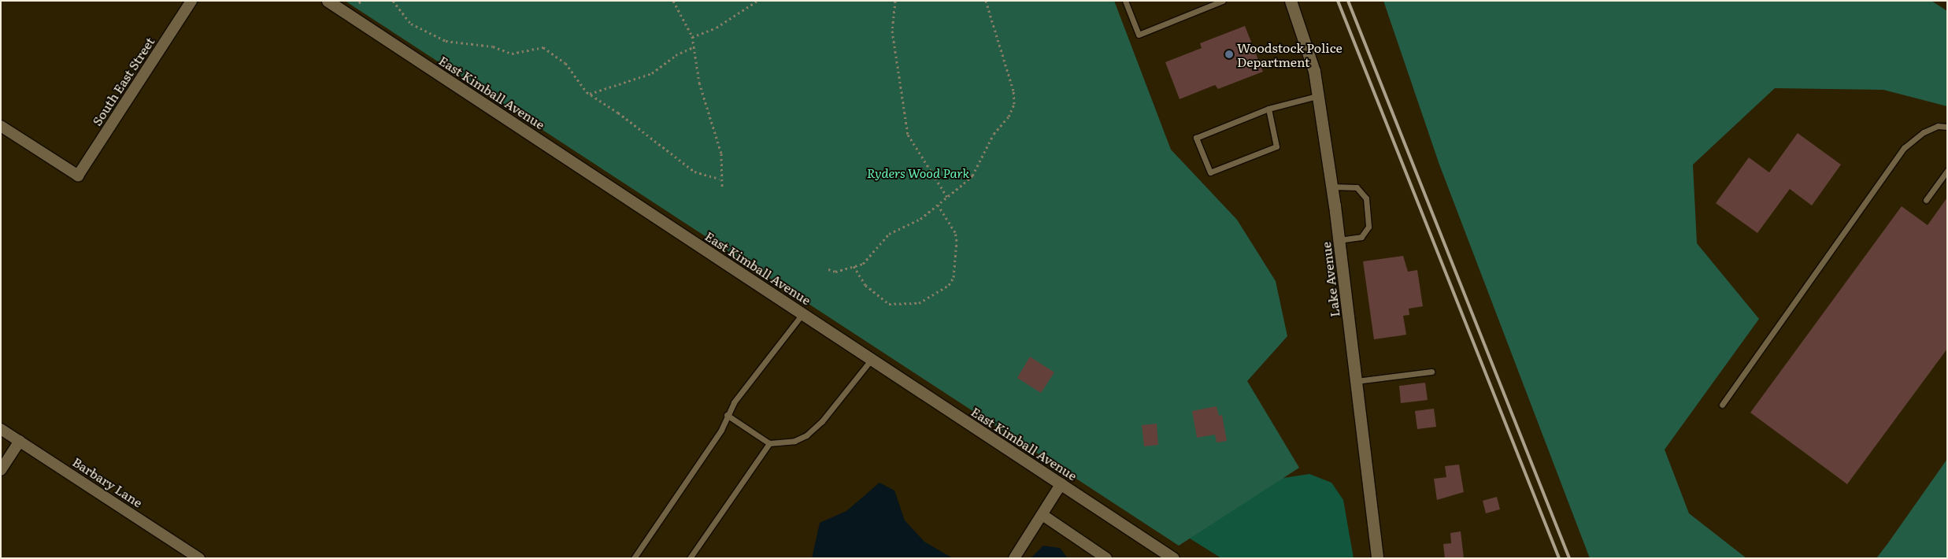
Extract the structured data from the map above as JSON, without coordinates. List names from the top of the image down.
{
  "streets": {
    "street": [
      "South East Street",
      "East Kimball Avenue",
      "Lake Avenue",
      "Barbary Lane"
    ]
  },
  "parks": ["Ryders Wood Park"],
  "places": ["Woodstock Police Department"]
}
